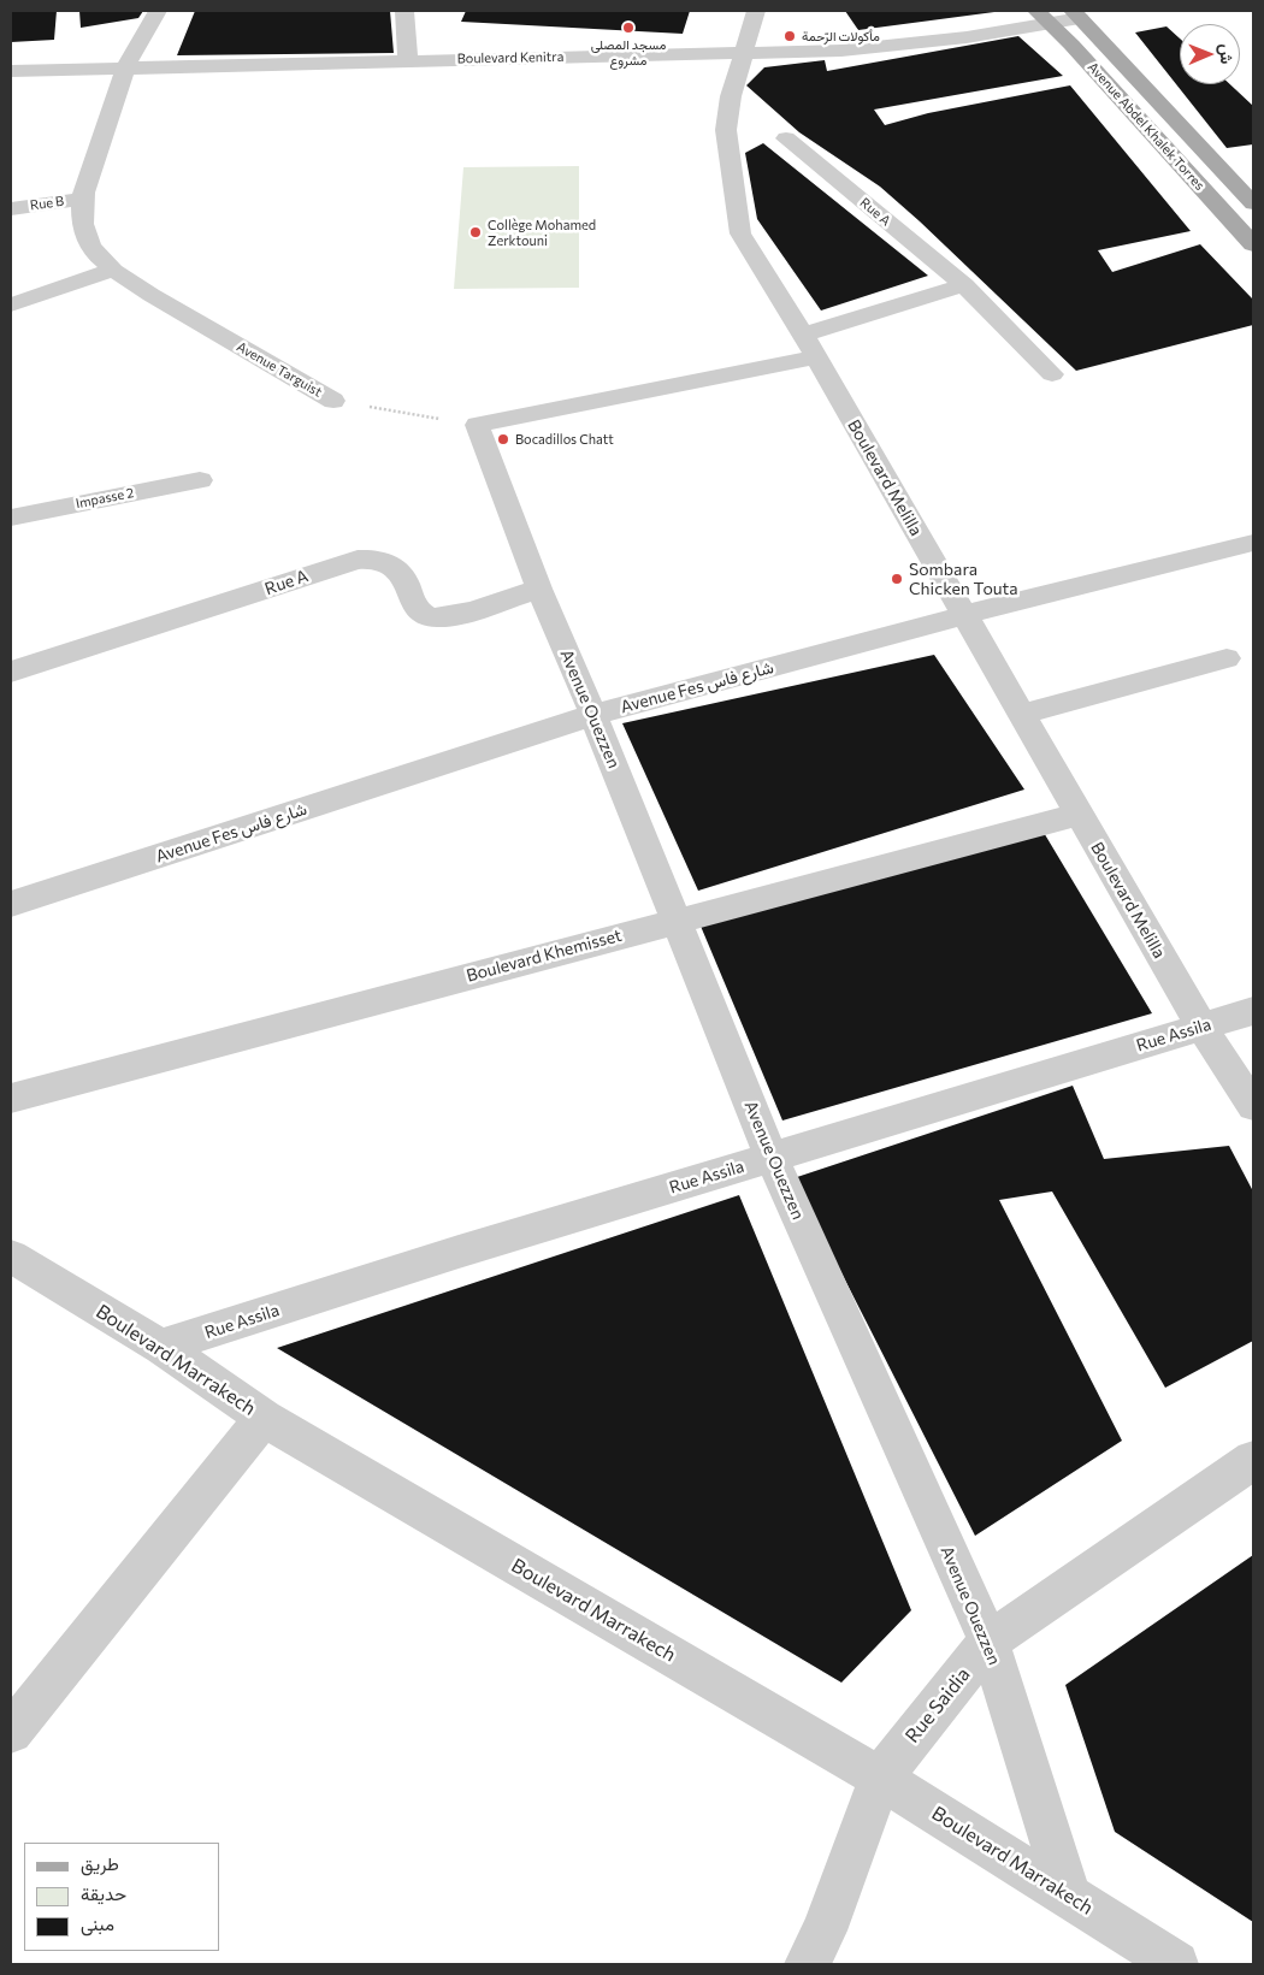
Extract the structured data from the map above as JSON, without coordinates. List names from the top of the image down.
{
  "streets": {
    "main road": ["Avenue Abdel Khalek Torres"],
    "street": [
      "Boulevard Kenitra",
      "Rue B",
      "Rue A",
      "Avenue Targuist",
      "Boulevard Melilla",
      "Impasse 2",
      "Avenue Fes شارع فاس",
      "Avenue Ouezzen",
      "Boulevard Khemisset",
      "Rue Assila",
      "Boulevard Marrakech",
      "Rue Saidia"
    ]
  },
  "crossings": [
    ["Boulevard Kenitra", "Avenue Abdel Khalek Torres"],
    ["Boulevard Kenitra", "Avenue Targuist"],
    ["Boulevard Kenitra", "Boulevard Melilla"],
    ["Rue B", "Avenue Targuist"],
    ["Rue A", "Avenue Ouezzen"],
    ["Avenue Targuist", "Avenue Ouezzen"],
    ["Boulevard Melilla", "Avenue Fes شارع فاس"],
    ["Boulevard Melilla", "Boulevard Khemisset"],
    ["Boulevard Melilla", "Rue Assila"],
    ["Avenue Fes شارع فاس", "Avenue Ouezzen"],
    ["Avenue Ouezzen", "Boulevard Khemisset"],
    ["Avenue Ouezzen", "Rue Assila"],
    ["Avenue Ouezzen", "Boulevard Marrakech"],
    ["Avenue Ouezzen", "Rue Saidia"],
    ["Rue Assila", "Boulevard Marrakech"],
    ["Boulevard Marrakech", "Rue Saidia"]
  ],
  "places": [
    "مسجد المصلى مشروع",
    "مأكولات الرّحمة",
    "Collège Mohamed Zerktouni",
    "Bocadillos Chatt",
    "Sombara Chicken Touta"
  ],
  "legend": ["طريق", "حديقة", "مبنى"],
  "north": "right"
}
